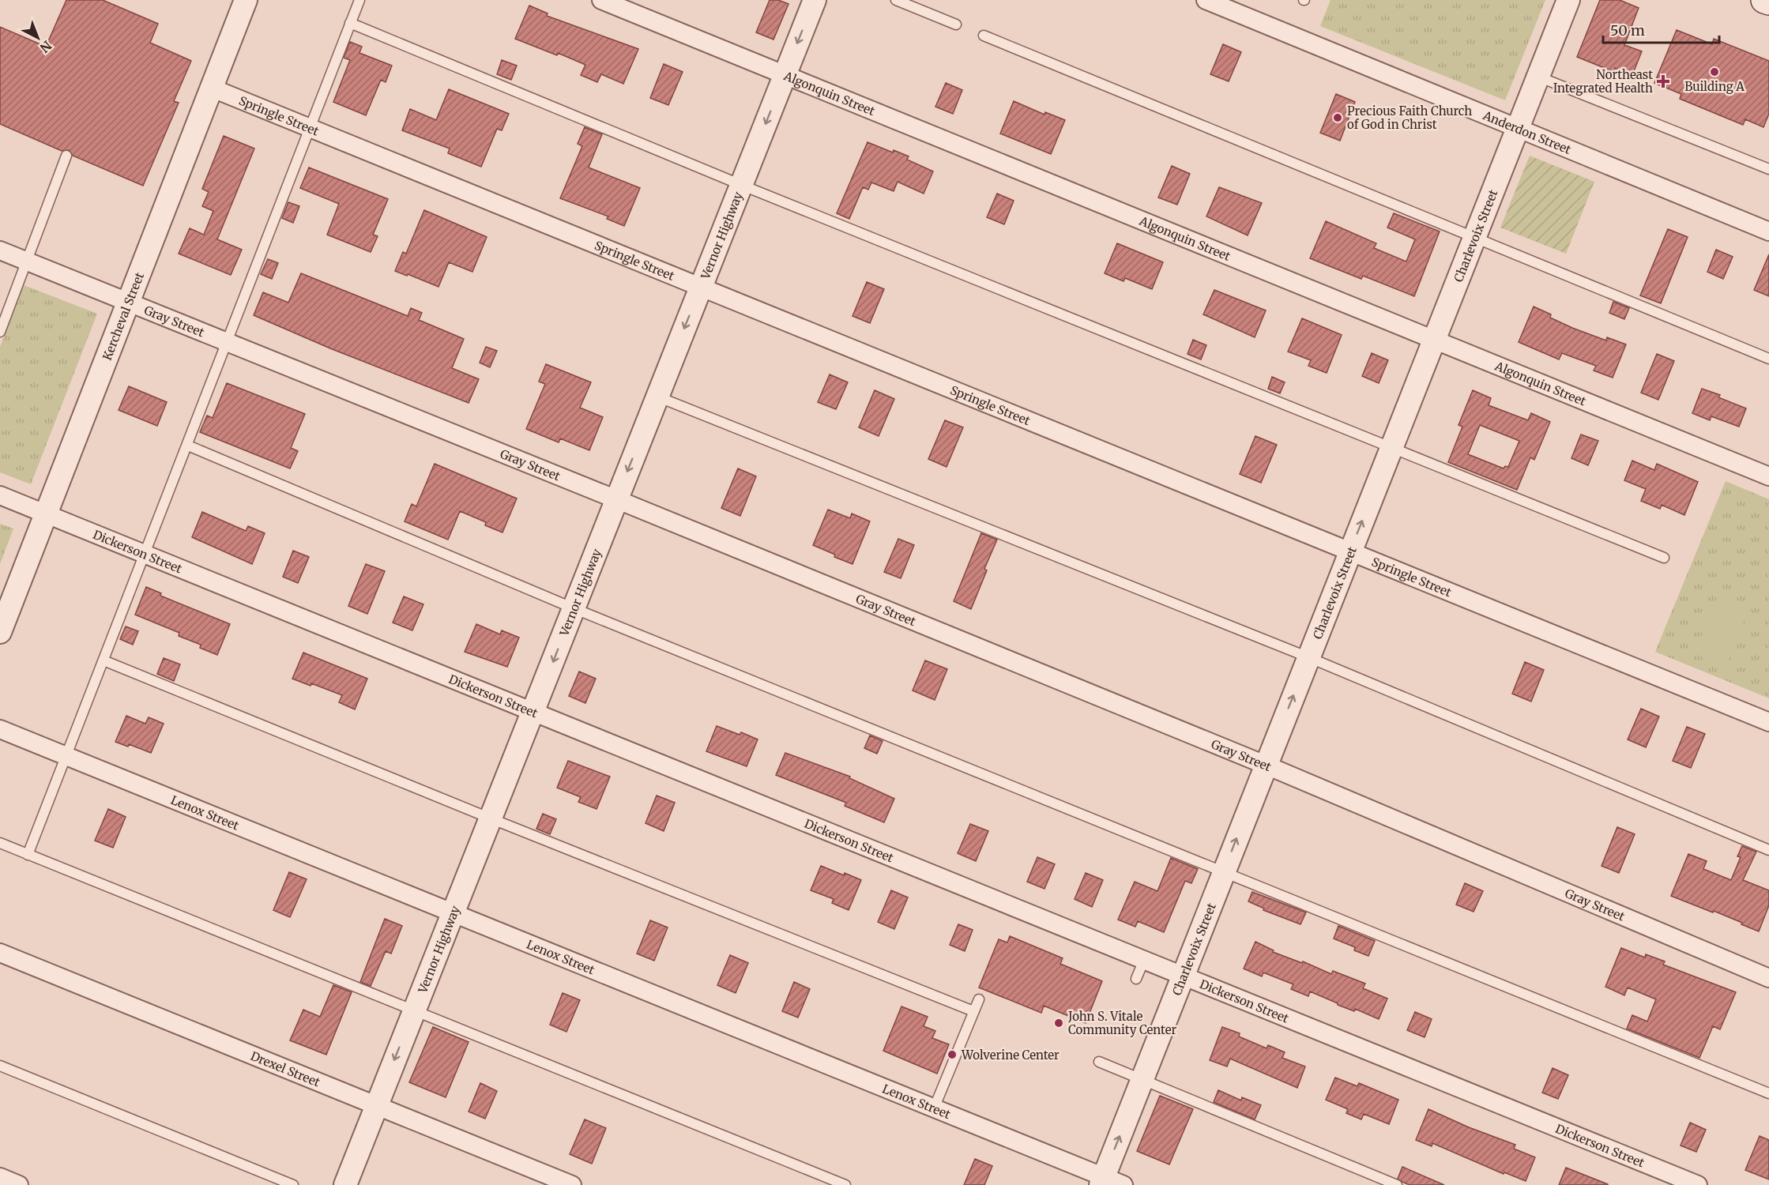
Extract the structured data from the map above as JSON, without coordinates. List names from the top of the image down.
{
  "streets": {
    "street": [
      "Algonquin Street",
      "Springle Street",
      "Anderdon Street",
      "Vernor Highway",
      "Charlevoix Street",
      "Kercheval Street",
      "Gray Street",
      "Dickerson Street",
      "Lenox Street",
      "Drexel Street"
    ]
  },
  "crossings": [
    ["Algonquin Street", "Vernor Highway"],
    ["Algonquin Street", "Charlevoix Street"],
    ["Springle Street", "Vernor Highway"],
    ["Springle Street", "Charlevoix Street"],
    ["Springle Street", "Kercheval Street"],
    ["Anderdon Street", "Charlevoix Street"],
    ["Vernor Highway", "Gray Street"],
    ["Vernor Highway", "Dickerson Street"],
    ["Vernor Highway", "Lenox Street"],
    ["Vernor Highway", "Drexel Street"],
    ["Charlevoix Street", "Gray Street"],
    ["Charlevoix Street", "Dickerson Street"],
    ["Charlevoix Street", "Lenox Street"],
    ["Kercheval Street", "Gray Street"],
    ["Kercheval Street", "Dickerson Street"]
  ],
  "one_way": ["Vernor Highway", "Charlevoix Street"],
  "places": {
    "other": [
      "Building A",
      "Precious Faith Church of God in Christ",
      "John S. Vitale Community Center",
      "Wolverine Center"
    ],
    "health": ["Northeast Integrated Health"]
  },
  "scale_bar": "50 m",
  "north": "bottom right"
}
